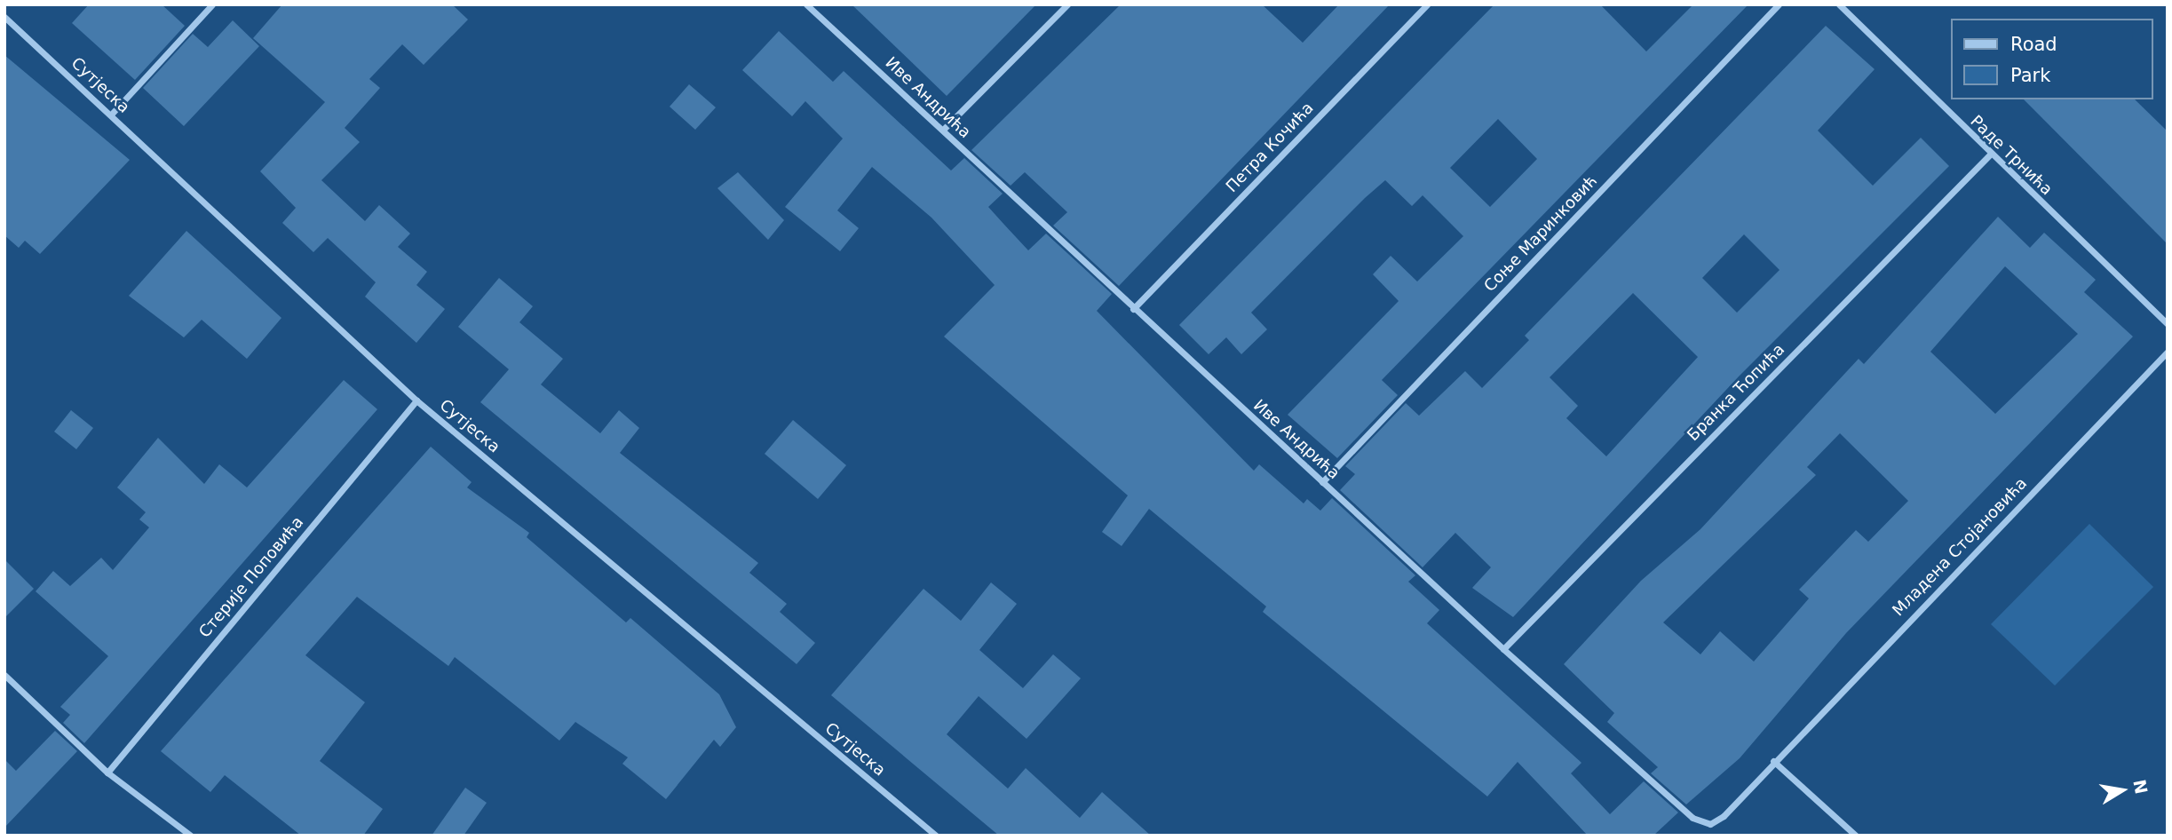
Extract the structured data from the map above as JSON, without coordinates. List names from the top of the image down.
{
  "streets": {
    "street": [
      "Сутјеска",
      "Иве Андрића",
      "Петра Кочића",
      "Раде Трнића",
      "Соње Маринковић",
      "Бранка Ћопића",
      "Младена Стојановића",
      "Стерије Поповића"
    ]
  },
  "crossings": [
    ["Сутјеска", "Стерије Поповића"],
    ["Иве Андрића", "Петра Кочића"],
    ["Иве Андрића", "Соње Маринковић"],
    ["Иве Андрића", "Бранка Ћопића"],
    ["Иве Андрића", "Младена Стојановића"],
    ["Раде Трнића", "Бранка Ћопића"]
  ],
  "legend": ["Road", "Park"],
  "north": "right"
}
